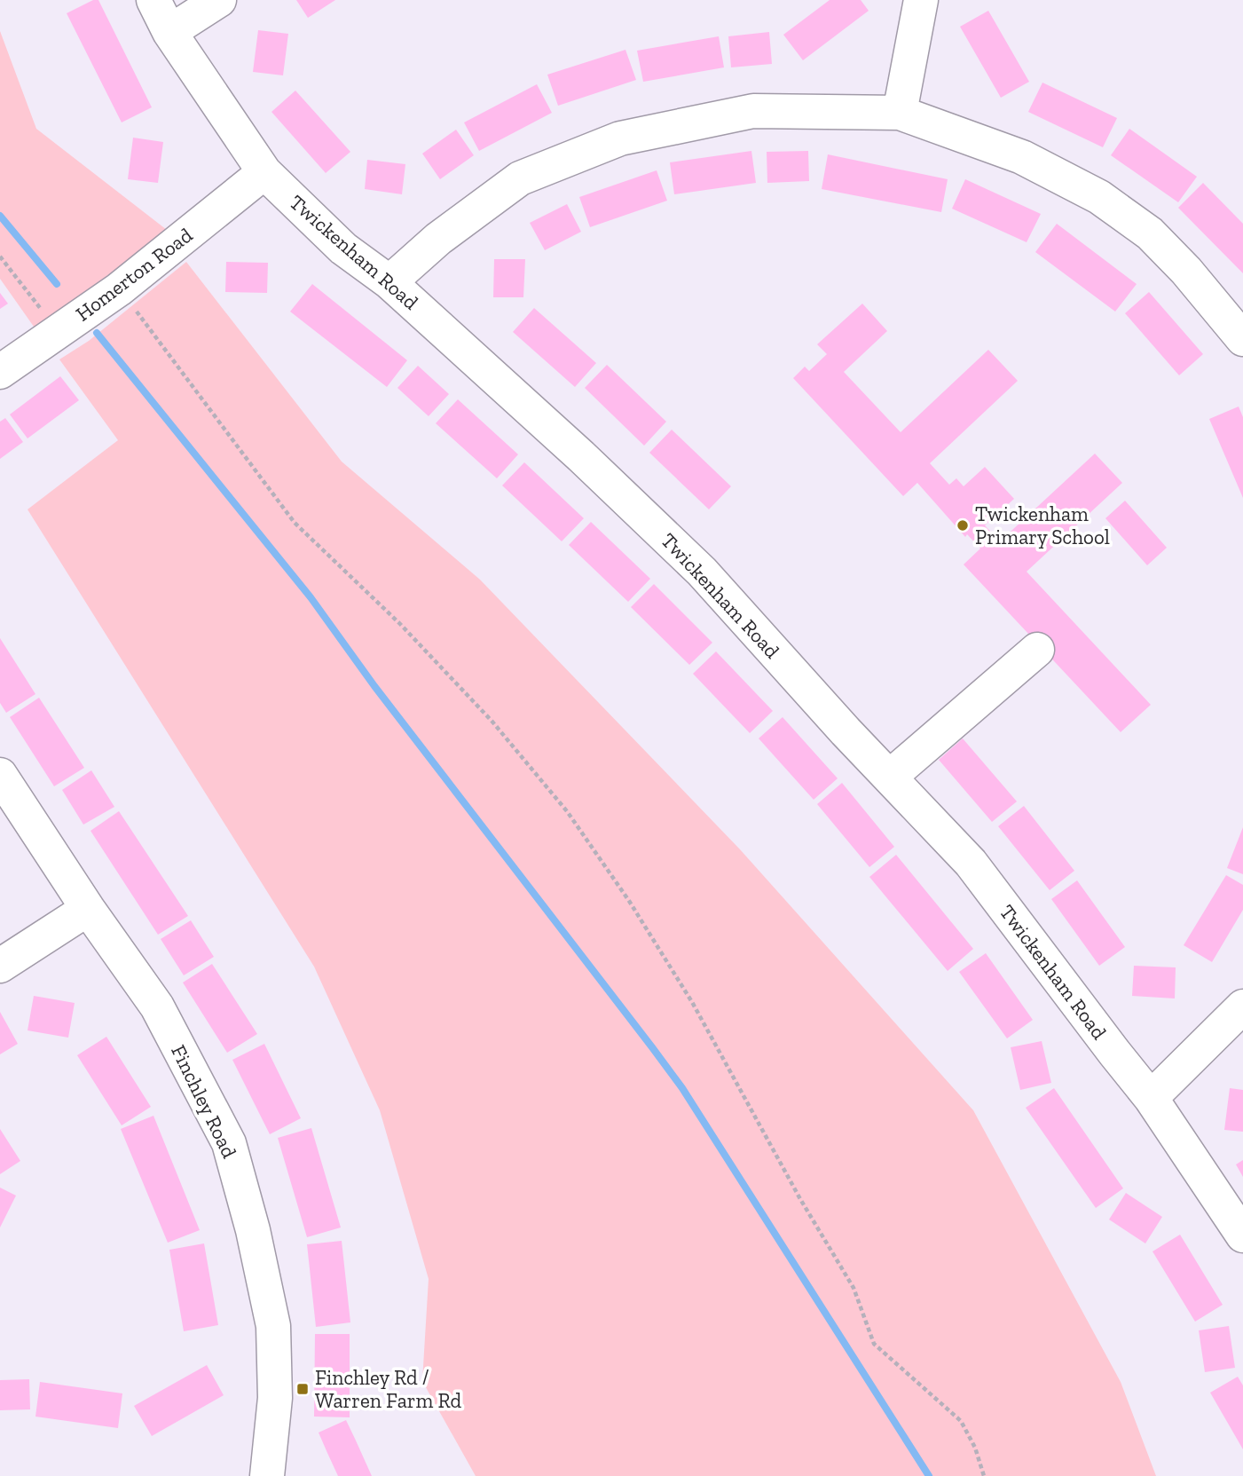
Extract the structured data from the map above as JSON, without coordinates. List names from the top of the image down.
{
  "streets": {
    "street": ["Twickenham Road", "Homerton Road", "Finchley Road"]
  },
  "crossings": [
    ["Twickenham Road", "Homerton Road"]
  ],
  "places": {
    "other": ["Twickenham Primary School"],
    "transit": ["Finchley Rd / Warren Farm Rd"]
  }
}
